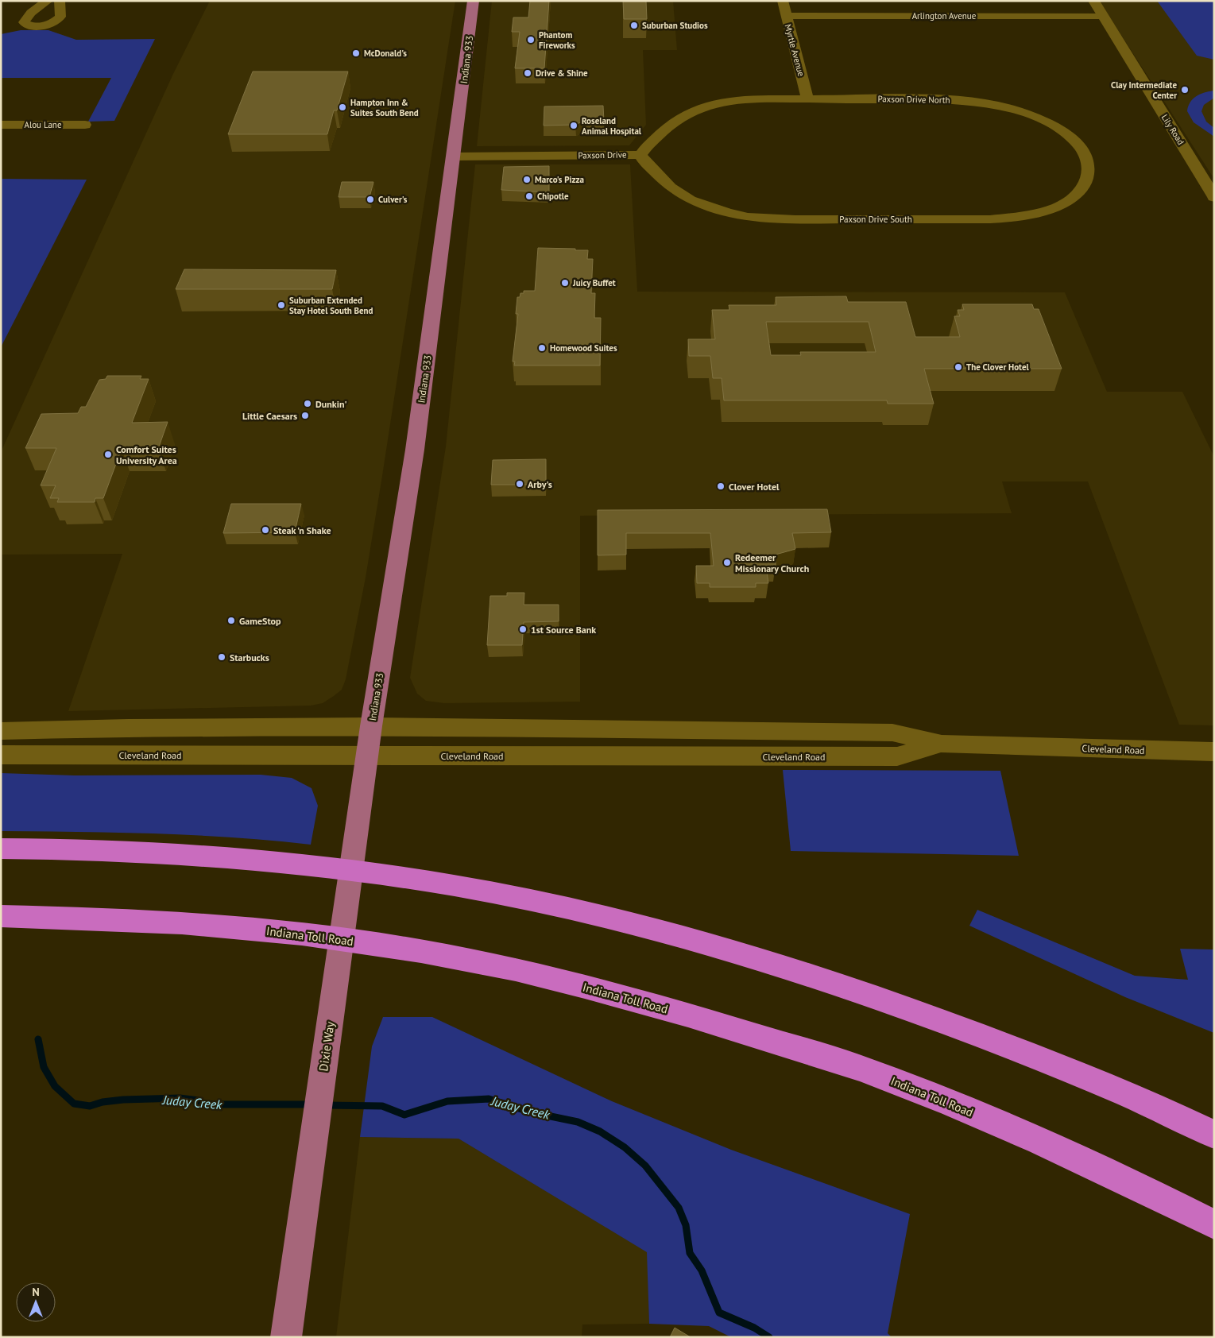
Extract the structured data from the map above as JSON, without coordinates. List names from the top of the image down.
{
  "streets": {
    "highway": ["Indiana Toll Road"],
    "main road": [
      "Indiana 933",
      "Lily Road",
      "Cleveland Road",
      "Dixie Way"
    ],
    "street": [
      "Arlington Avenue",
      "Myrtle Avenue",
      "Paxson Drive North",
      "Alou Lane",
      "Paxson Drive",
      "Paxson Drive South"
    ]
  },
  "crossings": [
    ["Arlington Avenue", "Myrtle Avenue"],
    ["Arlington Avenue", "Lily Road"],
    ["Myrtle Avenue", "Paxson Drive North"],
    ["Indiana 933", "Paxson Drive"],
    ["Indiana 933", "Cleveland Road"],
    ["Indiana 933", "Dixie Way"],
    ["Paxson Drive North", "Paxson Drive"],
    ["Paxson Drive North", "Paxson Drive South"],
    ["Paxson Drive", "Paxson Drive South"],
    ["Cleveland Road", "Dixie Way"]
  ],
  "water": ["Juday Creek"],
  "places": [
    "Suburban Studios",
    "Phantom Fireworks",
    "McDonald's",
    "Drive & Shine",
    "Clay Intermediate Center",
    "Hampton Inn & Suites South Bend",
    "Roseland Animal Hospital",
    "Marco's Pizza",
    "Chipotle",
    "Culver's",
    "Juicy Buffet",
    "Suburban Extended Stay Hotel South Bend",
    "Homewood Suites",
    "The Clover Hotel",
    "Dunkin'",
    "Little Caesars",
    "Comfort Suites University Area",
    "Arby's",
    "Clover Hotel",
    "Steak 'n Shake",
    "Redeemer Missionary Church",
    "GameStop",
    "1st Source Bank",
    "Starbucks"
  ],
  "north": "top"
}
